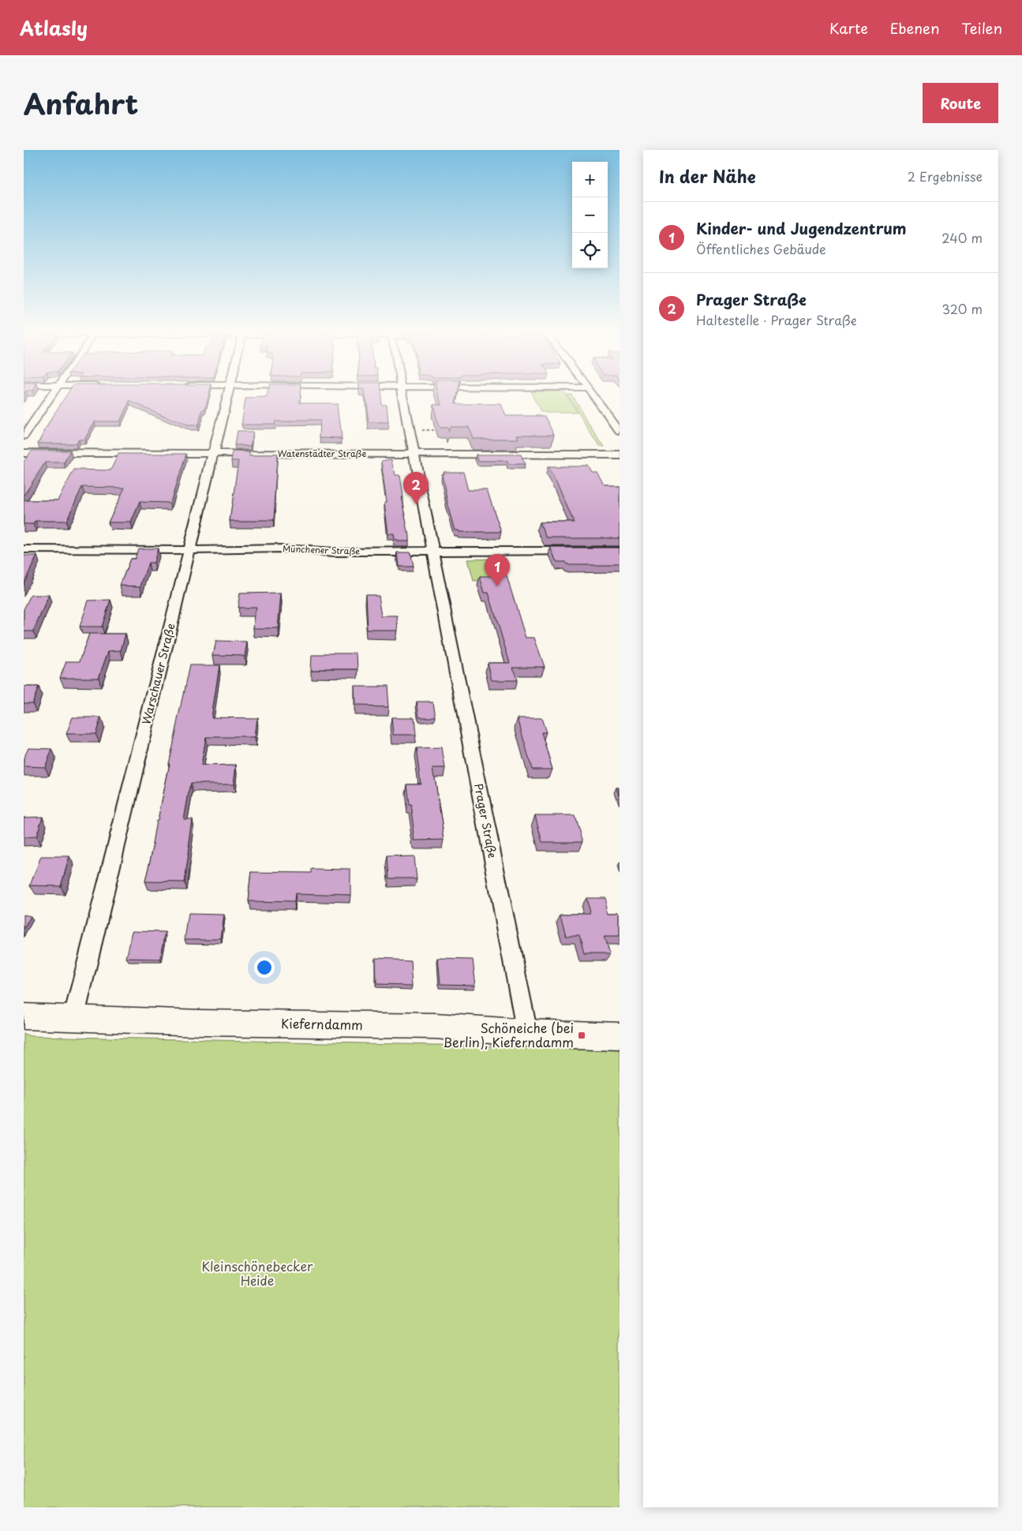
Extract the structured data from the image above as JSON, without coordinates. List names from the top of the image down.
{
  "streets": {
    "street": [
      "Watenstädter Straße",
      "Münchener Straße",
      "Warschauer Straße",
      "Prager Straße",
      "Kieferndamm"
    ]
  },
  "crossings": [
    ["Watenstädter Straße", "Warschauer Straße"],
    ["Watenstädter Straße", "Prager Straße"],
    ["Münchener Straße", "Warschauer Straße"],
    ["Münchener Straße", "Prager Straße"],
    ["Warschauer Straße", "Kieferndamm"],
    ["Prager Straße", "Kieferndamm"]
  ],
  "parks": ["Kleinschönebecker Heide"],
  "places": {
    "transit": ["Schöneiche (bei Berlin), Kieferndamm"]
  },
  "page": {
    "header": "Atlasly",
    "nav": ["Karte", "Ebenen", "Teilen"],
    "title": "Anfahrt",
    "buttons": "Route",
    "heading": ["In der Nähe", "2 Ergebnisse"],
    "map_buttons": ["+", "−"],
    "list": [
      {
        "mark": "1",
        "name": "Kinder- und Jugendzentrum",
        "note": "Öffentliches Gebäude",
        "value": "240 m"
      },
      {
        "mark": "2",
        "name": "Prager Straße",
        "note": "Haltestelle · Prager Straße",
        "value": "320 m"
      }
    ],
    "pins": ["2", "1"]
  }
}
